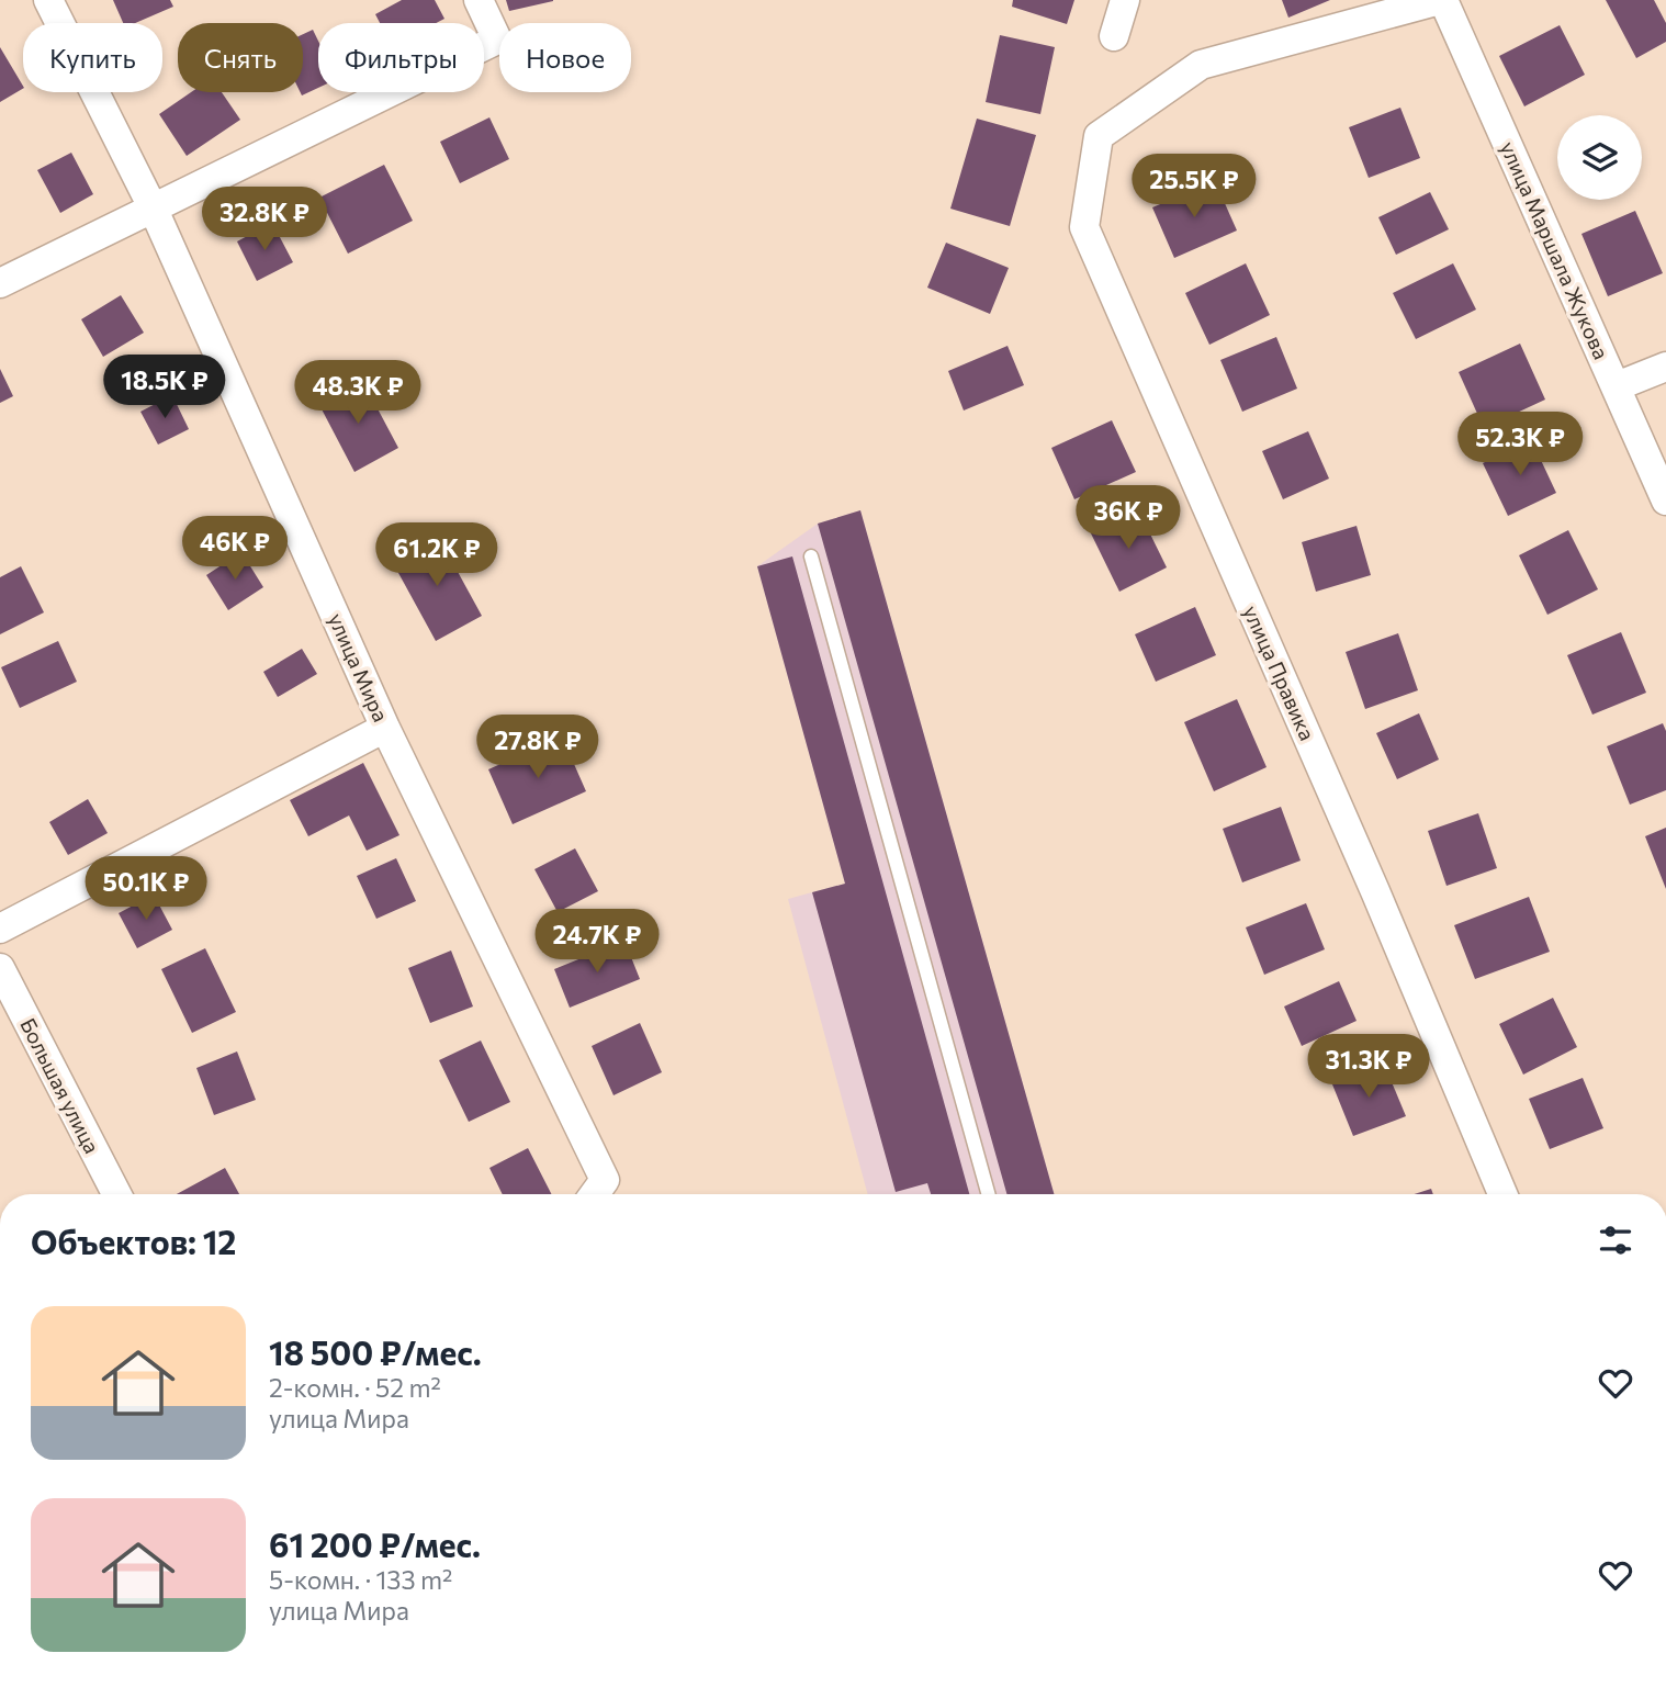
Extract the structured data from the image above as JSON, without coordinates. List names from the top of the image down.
{
  "streets": {
    "street": [
      "улица Маршала Жукова",
      "улица Мира",
      "улица Правика",
      "Большая улица"
    ]
  },
  "crossings": [
    ["улица Маршала Жукова", "улица Правика"]
  ],
  "page": {
    "chip": [
      "Купить",
      "Снять",
      "Фильтры",
      "Новое"
    ],
    "price": [
      "25.5K ₽",
      "32.8K ₽",
      "18.5K ₽",
      "48.3K ₽",
      "52.3K ₽",
      "36K ₽",
      "46K ₽",
      "61.2K ₽",
      "27.8K ₽",
      "50.1K ₽",
      "24.7K ₽",
      "31.3K ₽"
    ],
    "heading": "Объектов: 12",
    "list": [
      {
        "name": "18 500 ₽/мес.",
        "note": "2-комн. · 52 m² · улица Мира"
      },
      {
        "name": "61 200 ₽/мес.",
        "note": "5-комн. · 133 m² · улица Мира"
      }
    ]
  }
}
